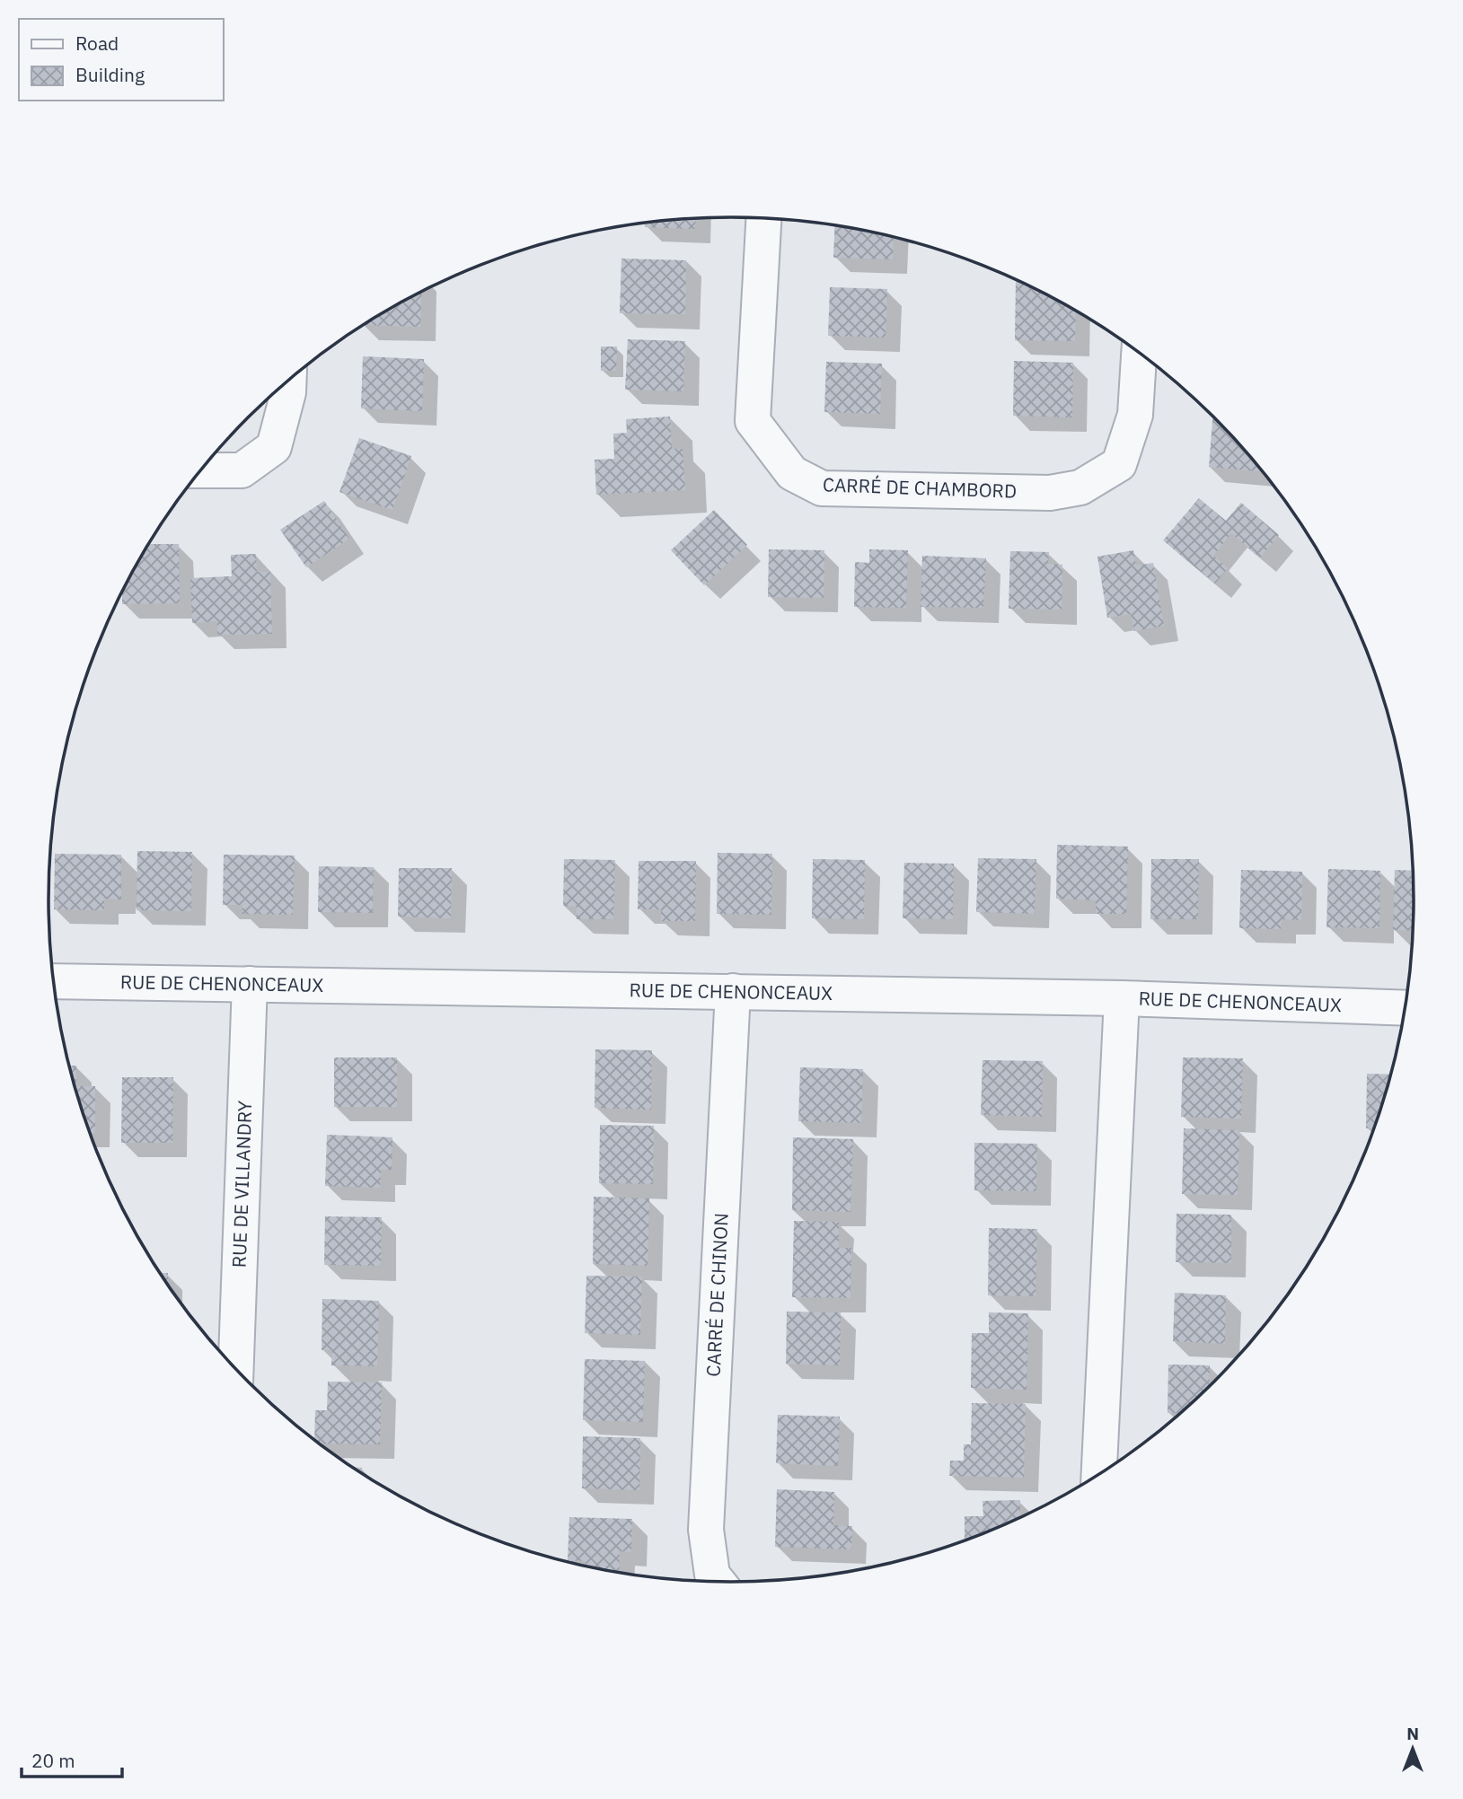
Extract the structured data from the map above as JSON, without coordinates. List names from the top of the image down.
{
  "streets": {
    "street": [
      "CARRÉ DE CHAMBORD",
      "RUE DE CHENONCEAUX",
      "RUE DE VILLANDRY",
      "CARRÉ DE CHINON"
    ]
  },
  "crossings": [
    ["RUE DE CHENONCEAUX", "RUE DE VILLANDRY"],
    ["RUE DE CHENONCEAUX", "CARRÉ DE CHINON"]
  ],
  "legend": ["Road", "Building"],
  "scale_bar": "20 m",
  "north": "top"
}
